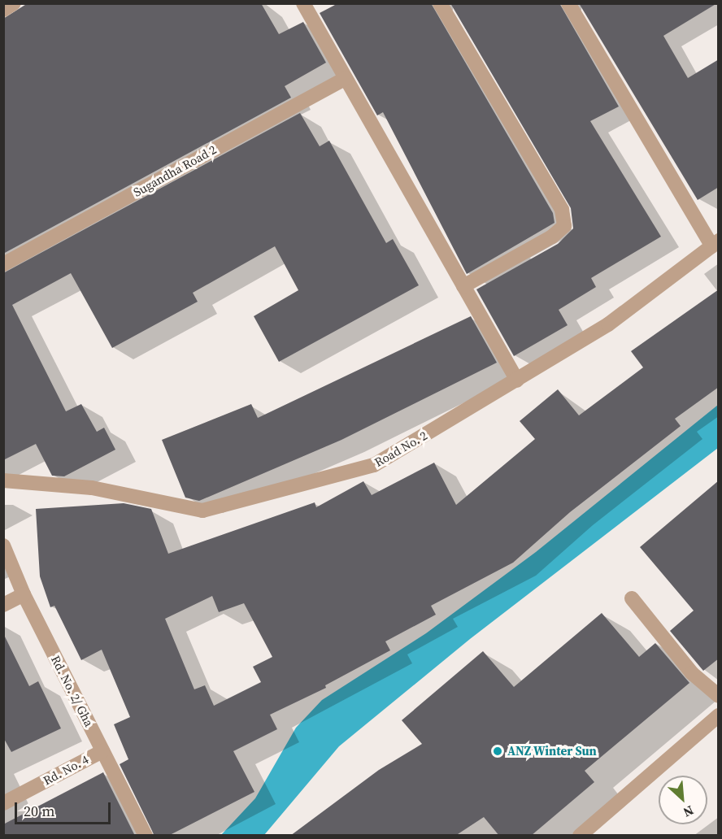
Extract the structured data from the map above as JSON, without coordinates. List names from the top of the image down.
{
  "streets": {
    "street": [
      "Sugandha Road 2",
      "Road No. 2",
      "Rd. No. 2/ Gha",
      "Rd. No. 4"
    ]
  },
  "crossings": [
    ["Rd. No. 2/ Gha", "Rd. No. 4"]
  ],
  "places": ["ANZ Winter Sun"],
  "scale_bar": "20 m",
  "north": "bottom right"
}
